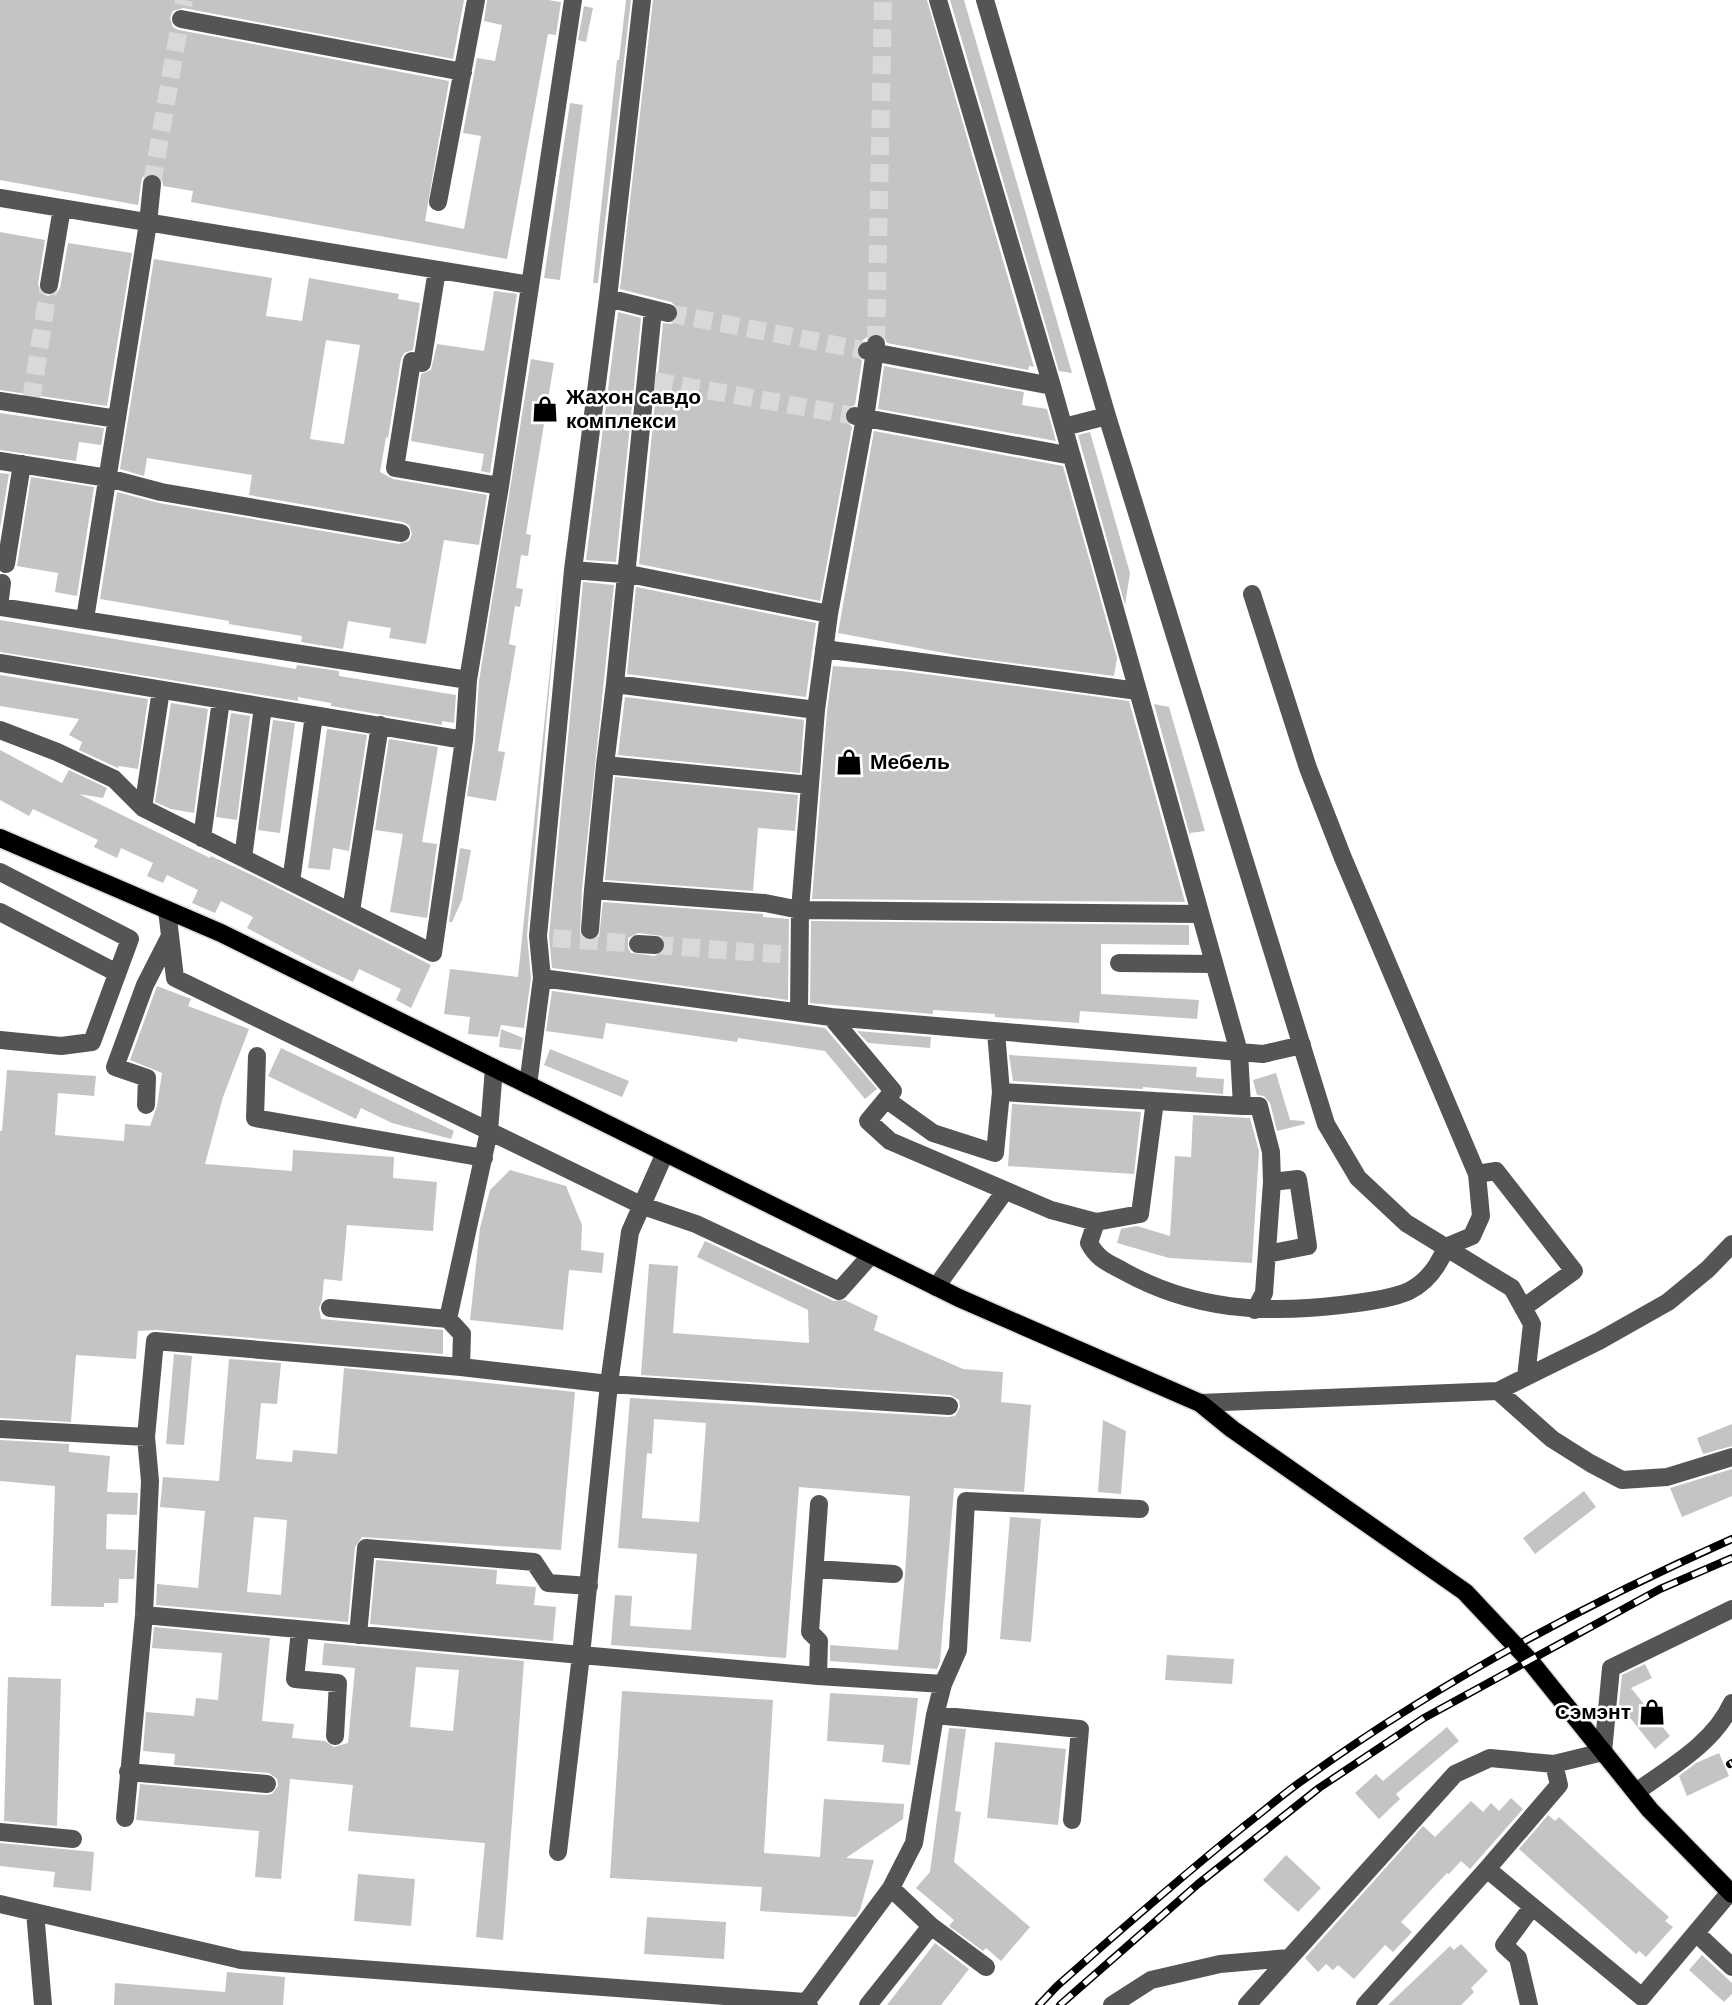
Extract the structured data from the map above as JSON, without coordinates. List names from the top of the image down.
{
  "places": {
    "shop": ["Жахон савдо комплекси", "Мебель", "Сэмэнт"]
  }
}
